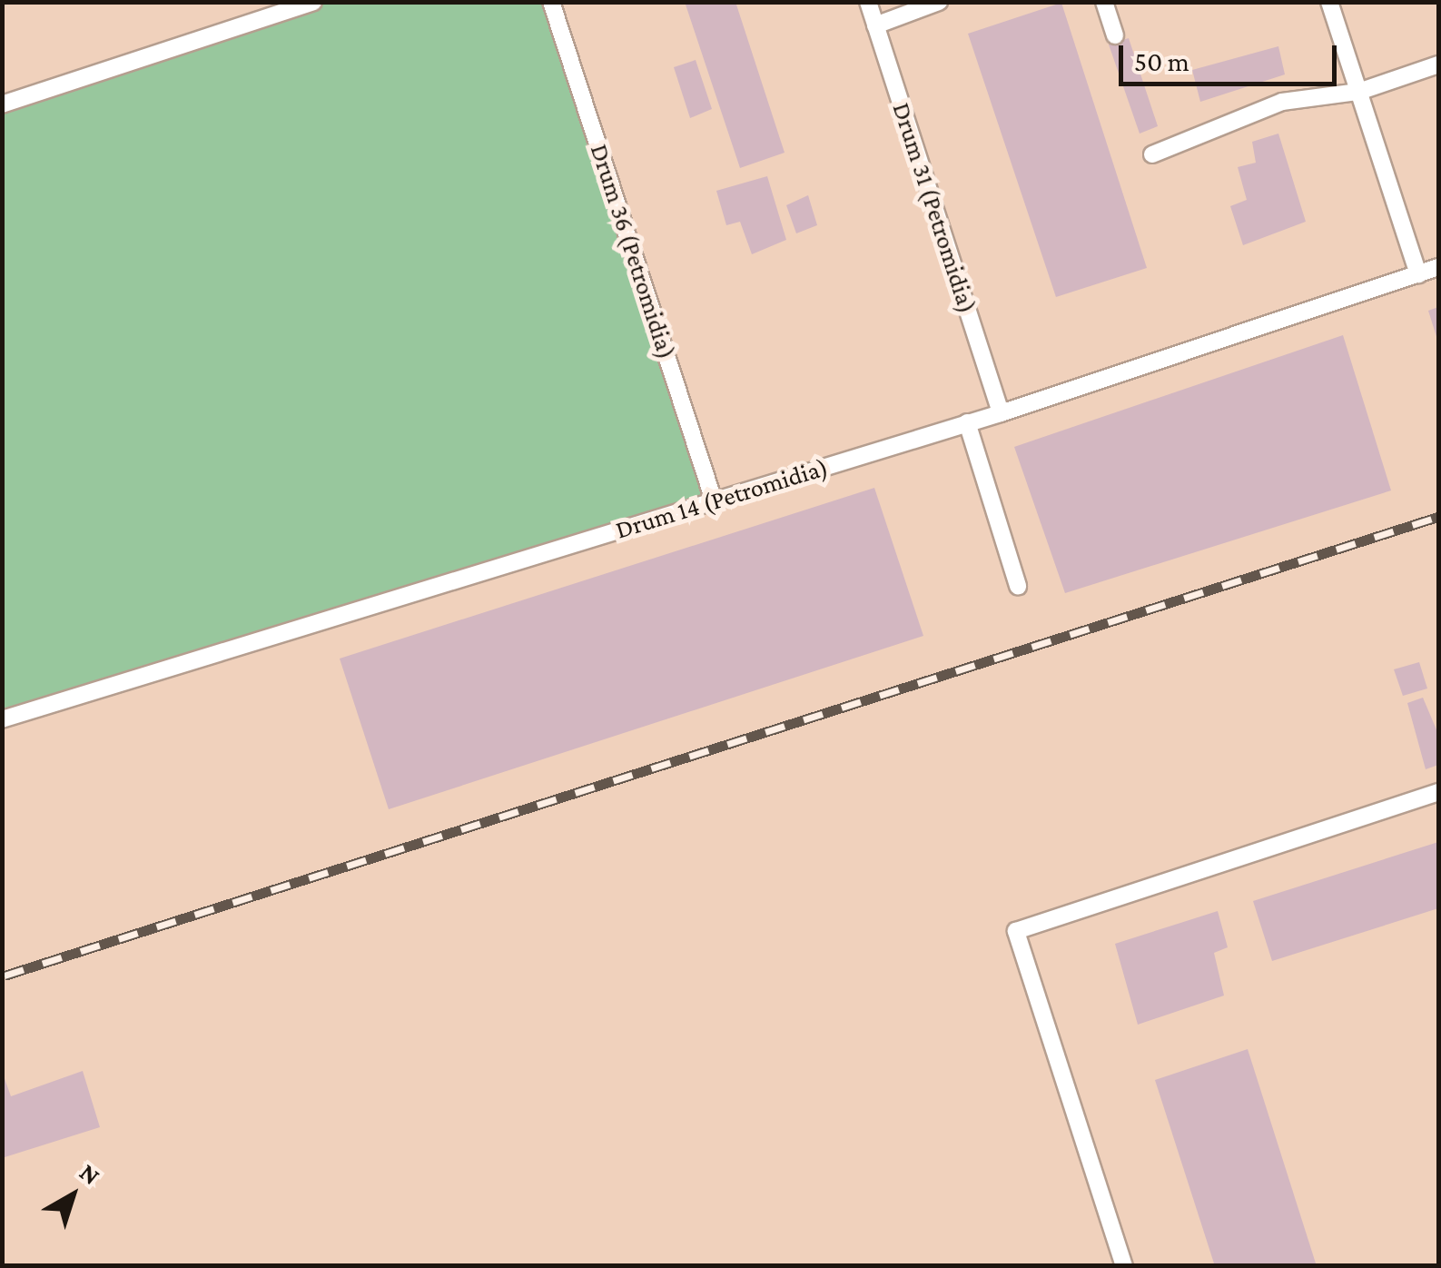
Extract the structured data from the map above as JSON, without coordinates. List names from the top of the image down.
{
  "streets": {
    "lane": ["Drum 31 (Petromidia)", "Drum 36 (Petromidia)", "Drum 14 (Petromidia)"]
  },
  "crossings": [
    ["Drum 31 (Petromidia)", "Drum 14 (Petromidia)"],
    ["Drum 36 (Petromidia)", "Drum 14 (Petromidia)"]
  ],
  "scale_bar": "50 m",
  "north": "top right"
}
